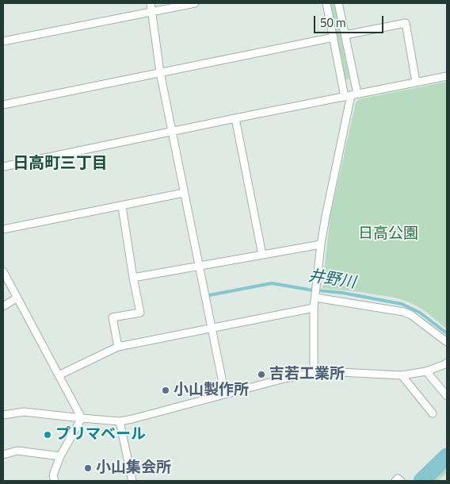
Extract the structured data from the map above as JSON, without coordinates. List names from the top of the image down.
{
  "districts": ["日高町三丁目"],
  "water": ["井野川"],
  "parks": ["日高公園"],
  "places": [
    "吉若工業所",
    "小山製作所",
    "プリマベール",
    "小山集会所"
  ],
  "scale_bar": "50 m"
}
